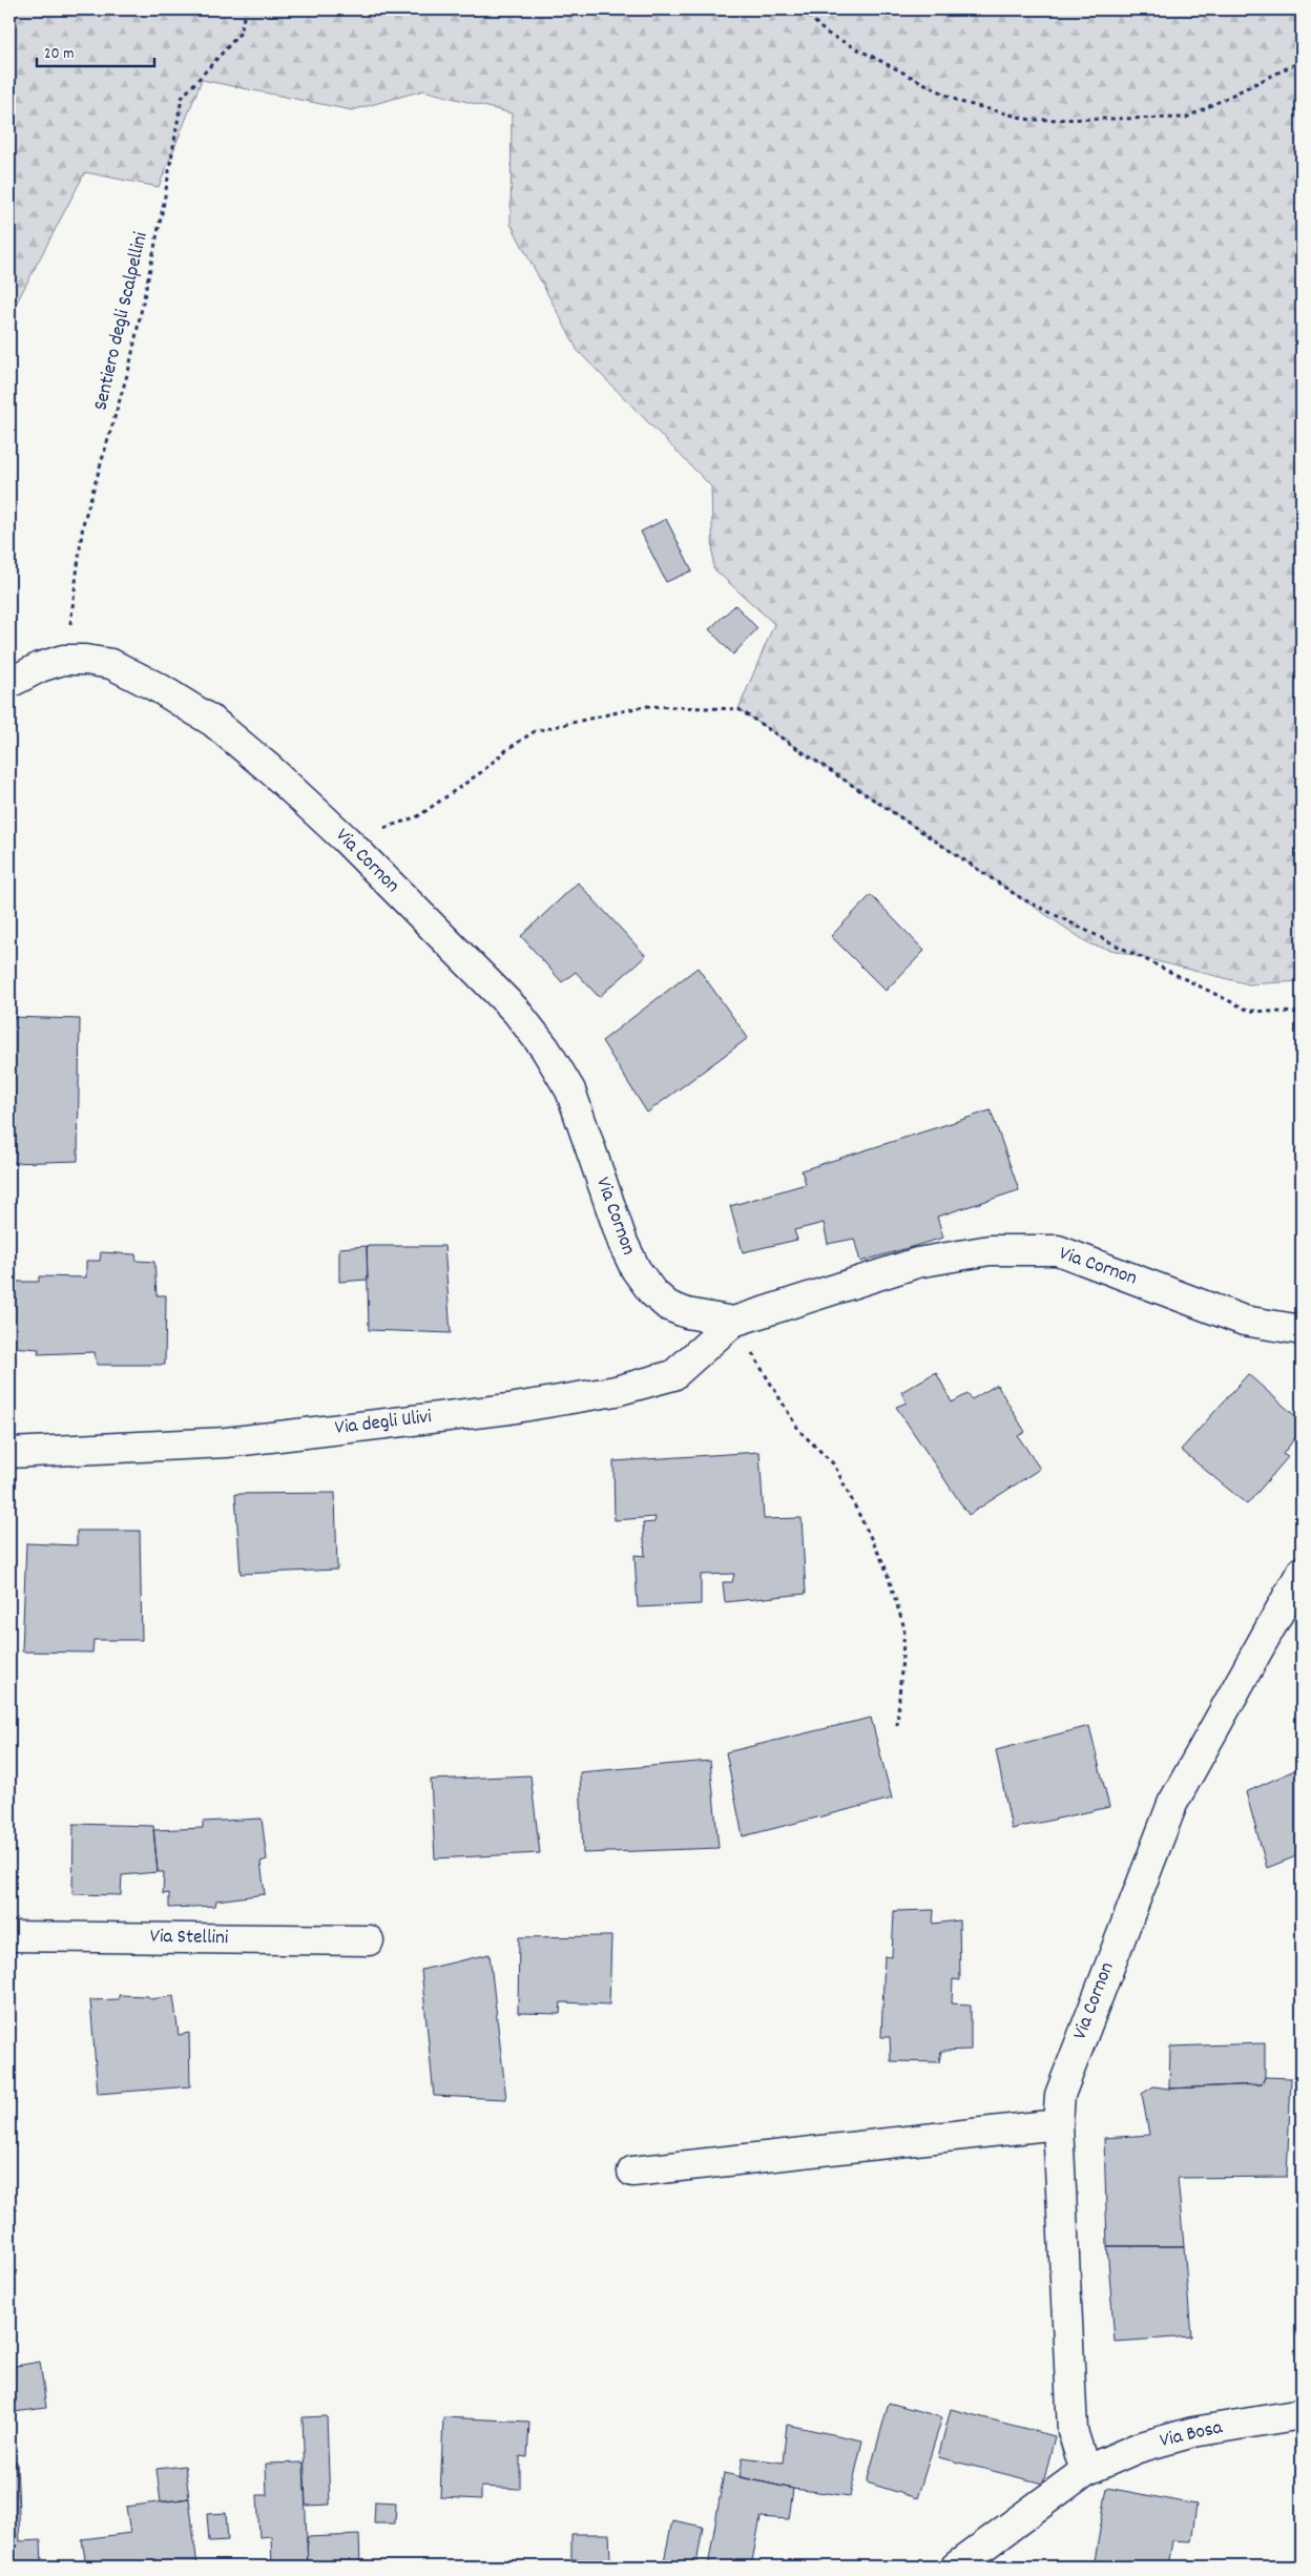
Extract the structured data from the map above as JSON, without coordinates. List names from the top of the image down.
{
  "streets": {
    "street": [
      "Via Cornon",
      "Via degli Ulivi",
      "Via Stellini",
      "Via Bosa"
    ],
    "path": ["Sentiero degli Scalpellini"]
  },
  "crossings": [
    ["Sentiero degli Scalpellini", "Via Cornon"],
    ["Via Cornon", "Via degli Ulivi"],
    ["Via Cornon", "Via Bosa"]
  ],
  "scale_bar": "20 m"
}
